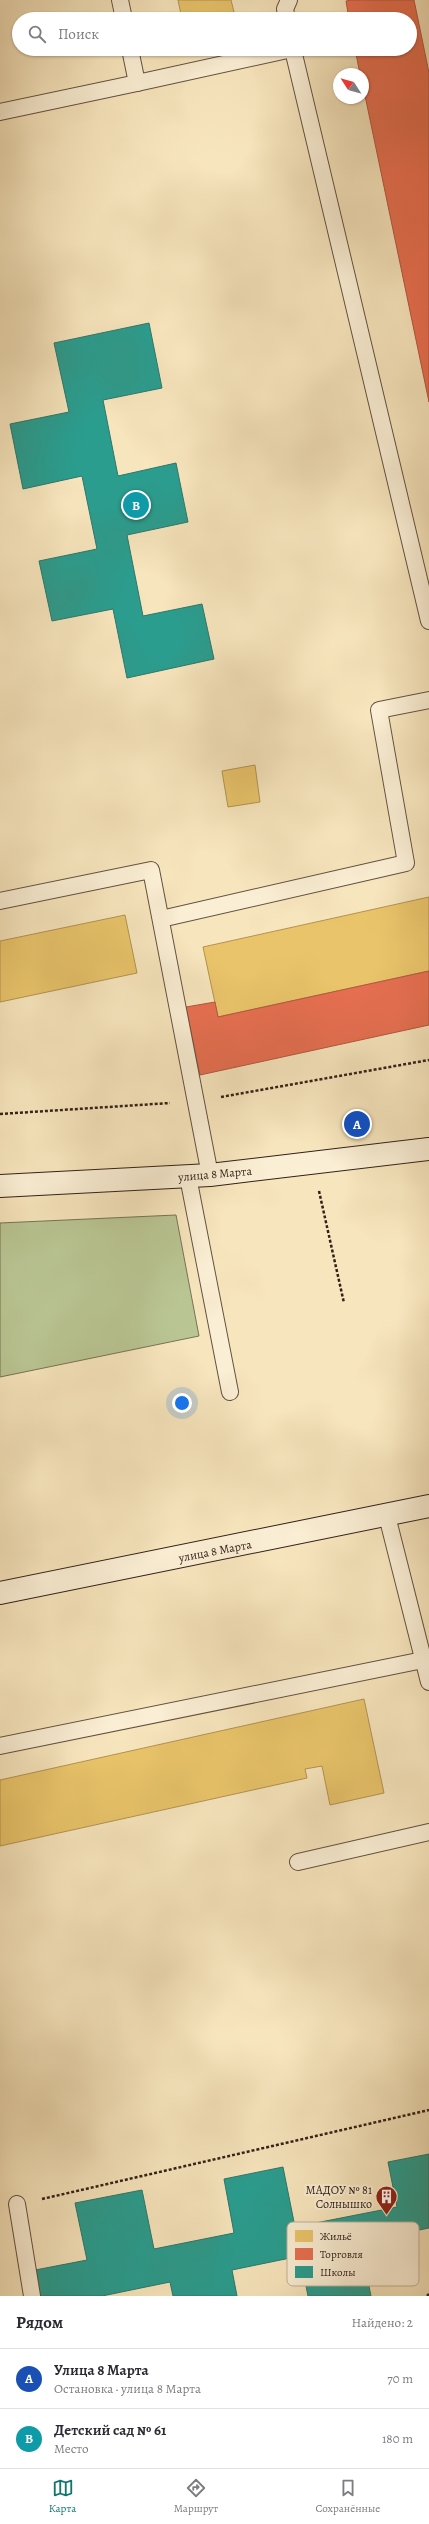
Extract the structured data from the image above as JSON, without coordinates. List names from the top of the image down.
{
  "streets": {
    "main road": ["улица 8 Марта"]
  },
  "places": {
    "building": ["МАДОУ № 81 Солнышко"]
  },
  "legend": ["Жильё", "Торговля", "Школы"],
  "north": "top left",
  "page": {
    "search": "Поиск",
    "pins": ["B", "A"],
    "heading": ["Рядом", "Найдено: 2"],
    "list": [
      {
        "mark": "A",
        "name": "Улица 8 Марта",
        "note": "Остановка · улица 8 Марта",
        "value": "70 m"
      },
      {
        "mark": "B",
        "name": "Детский сад № 61",
        "note": "Место",
        "value": "180 m"
      }
    ],
    "nav": ["Карта", "Маршрут", "Сохранённые"]
  }
}
